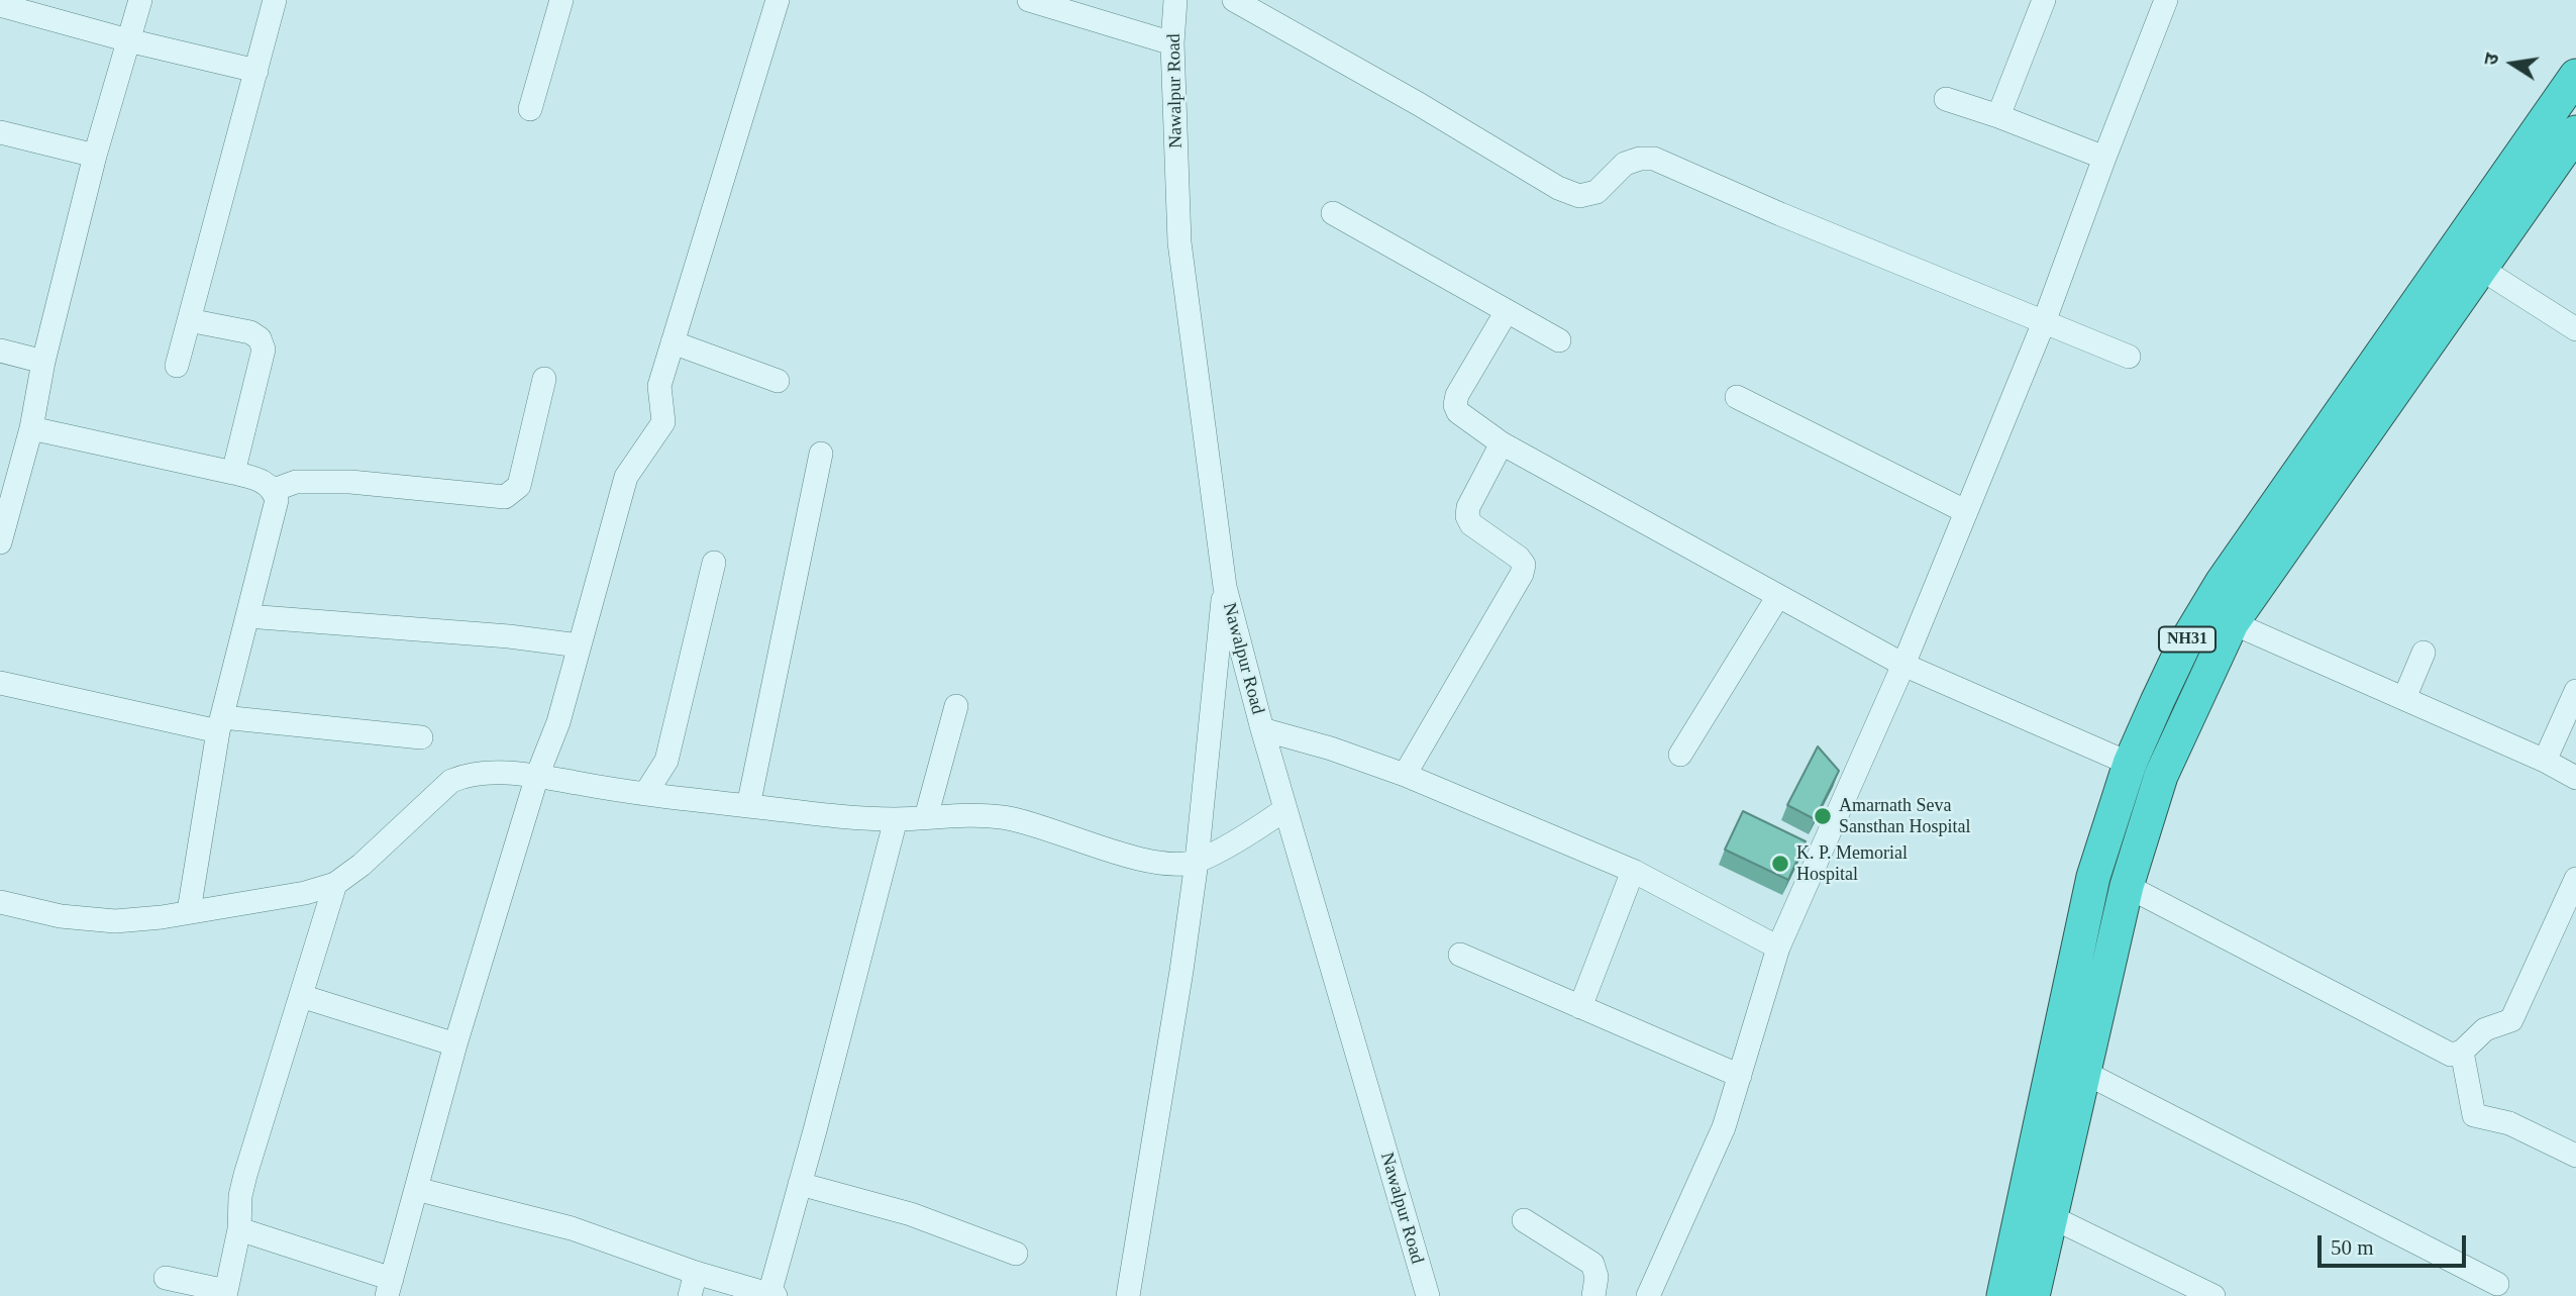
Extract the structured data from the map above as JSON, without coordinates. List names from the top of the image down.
{
  "streets": {
    "highway": ["NH31"],
    "street": ["Nawalpur Road"]
  },
  "places": ["Amarnath Seva Sansthan Hospital", "K. P. Memorial Hospital"],
  "scale_bar": "50 m",
  "north": "left"
}
